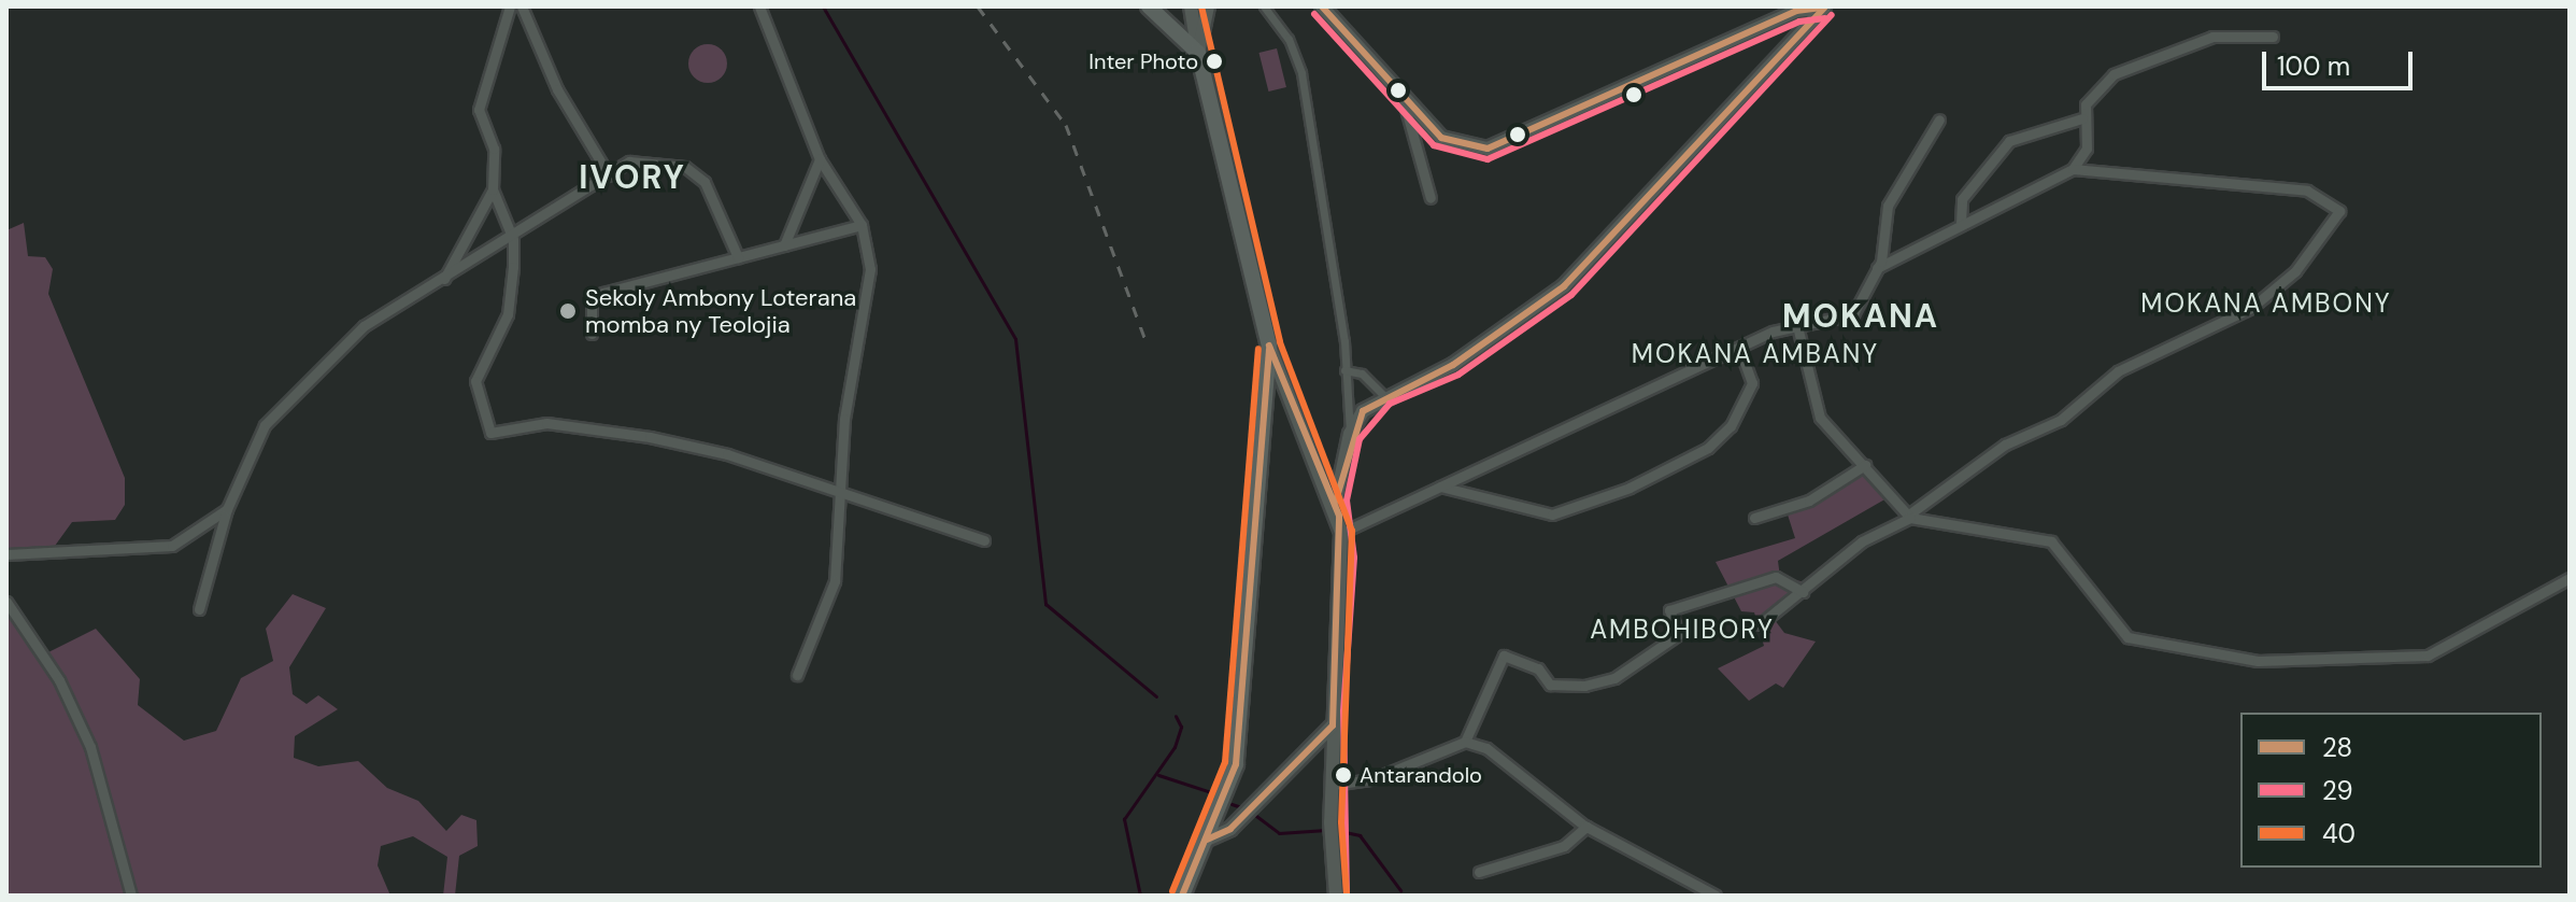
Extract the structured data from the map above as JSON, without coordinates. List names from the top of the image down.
{
  "districts": [
    "IVORY",
    "MOKANA AMBONY",
    "MOKANA",
    "MOKANA AMBANY",
    "AMBOHIBORY"
  ],
  "places": ["Inter Photo", "Sekoly Ambony Loterana momba ny Teolojia", "Antarandolo"],
  "lines": ["transit line 28", "transit line 40", "transit line 29"],
  "legend": ["28", "29", "40"],
  "scale_bar": "100 m"
}
